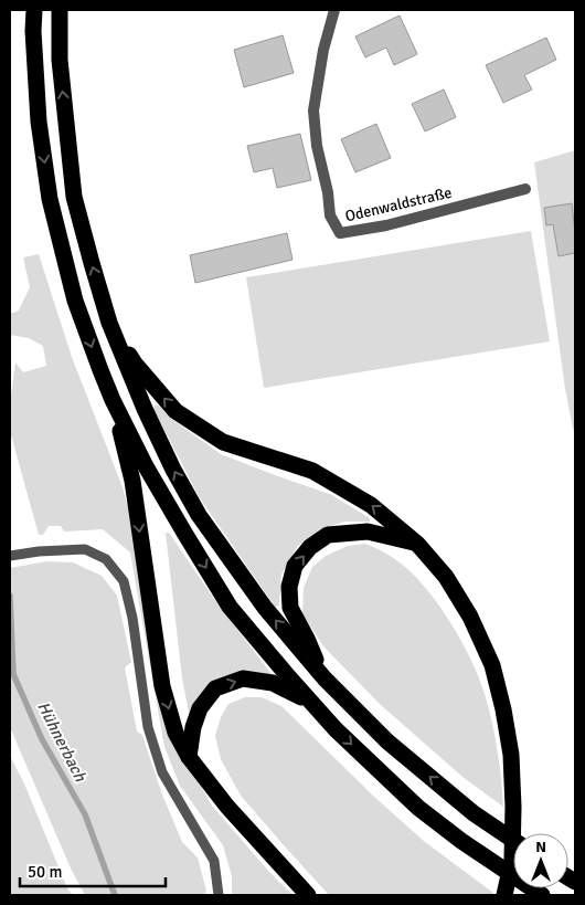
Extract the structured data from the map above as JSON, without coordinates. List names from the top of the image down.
{
  "streets": {
    "street": ["Odenwaldstraße"]
  },
  "water": ["Hühnerbach"],
  "scale_bar": "50 m",
  "north": "top"
}
